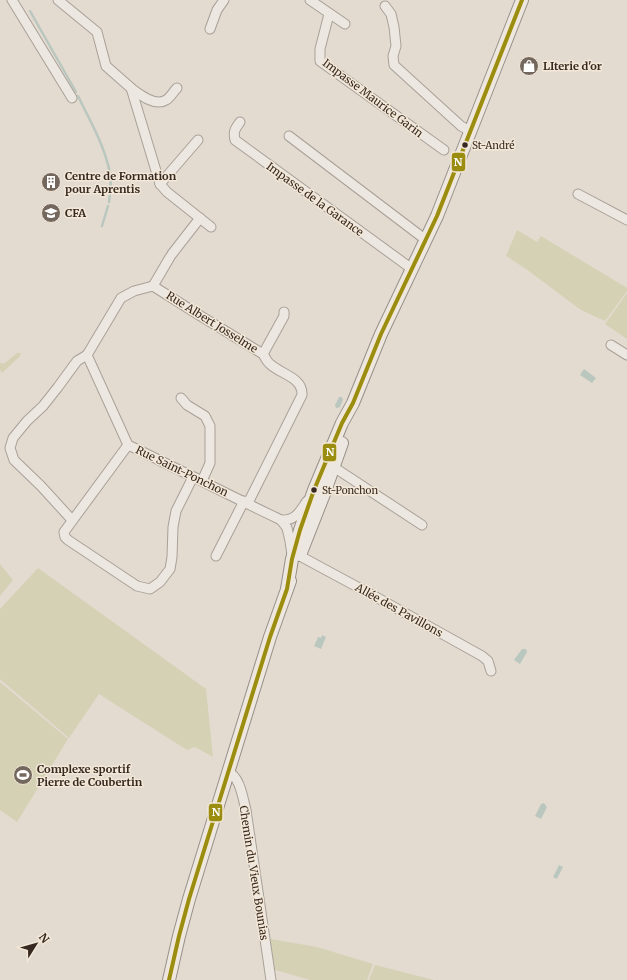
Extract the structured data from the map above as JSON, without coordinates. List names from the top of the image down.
{
  "streets": {
    "street": [
      "Impasse Maurice Garin",
      "Impasse de la Garance",
      "Rue Albert Josselme",
      "Rue Saint-Ponchon",
      "Allée des Pavillons",
      "Chemin du Vieux Bounias"
    ]
  },
  "crossings": [
    ["Rue Albert Josselme", "Rue Saint-Ponchon"]
  ],
  "places": {
    "shop": ["LIterie d'or"],
    "other": ["St-André", "St-Ponchon"],
    "building": ["Centre de Formation pour Aprentis"],
    "school or university": ["CFA"],
    "sports": ["Complexe sportif Pierre de Coubertin"]
  },
  "lines": ["transit line N"],
  "north": "top right"
}
